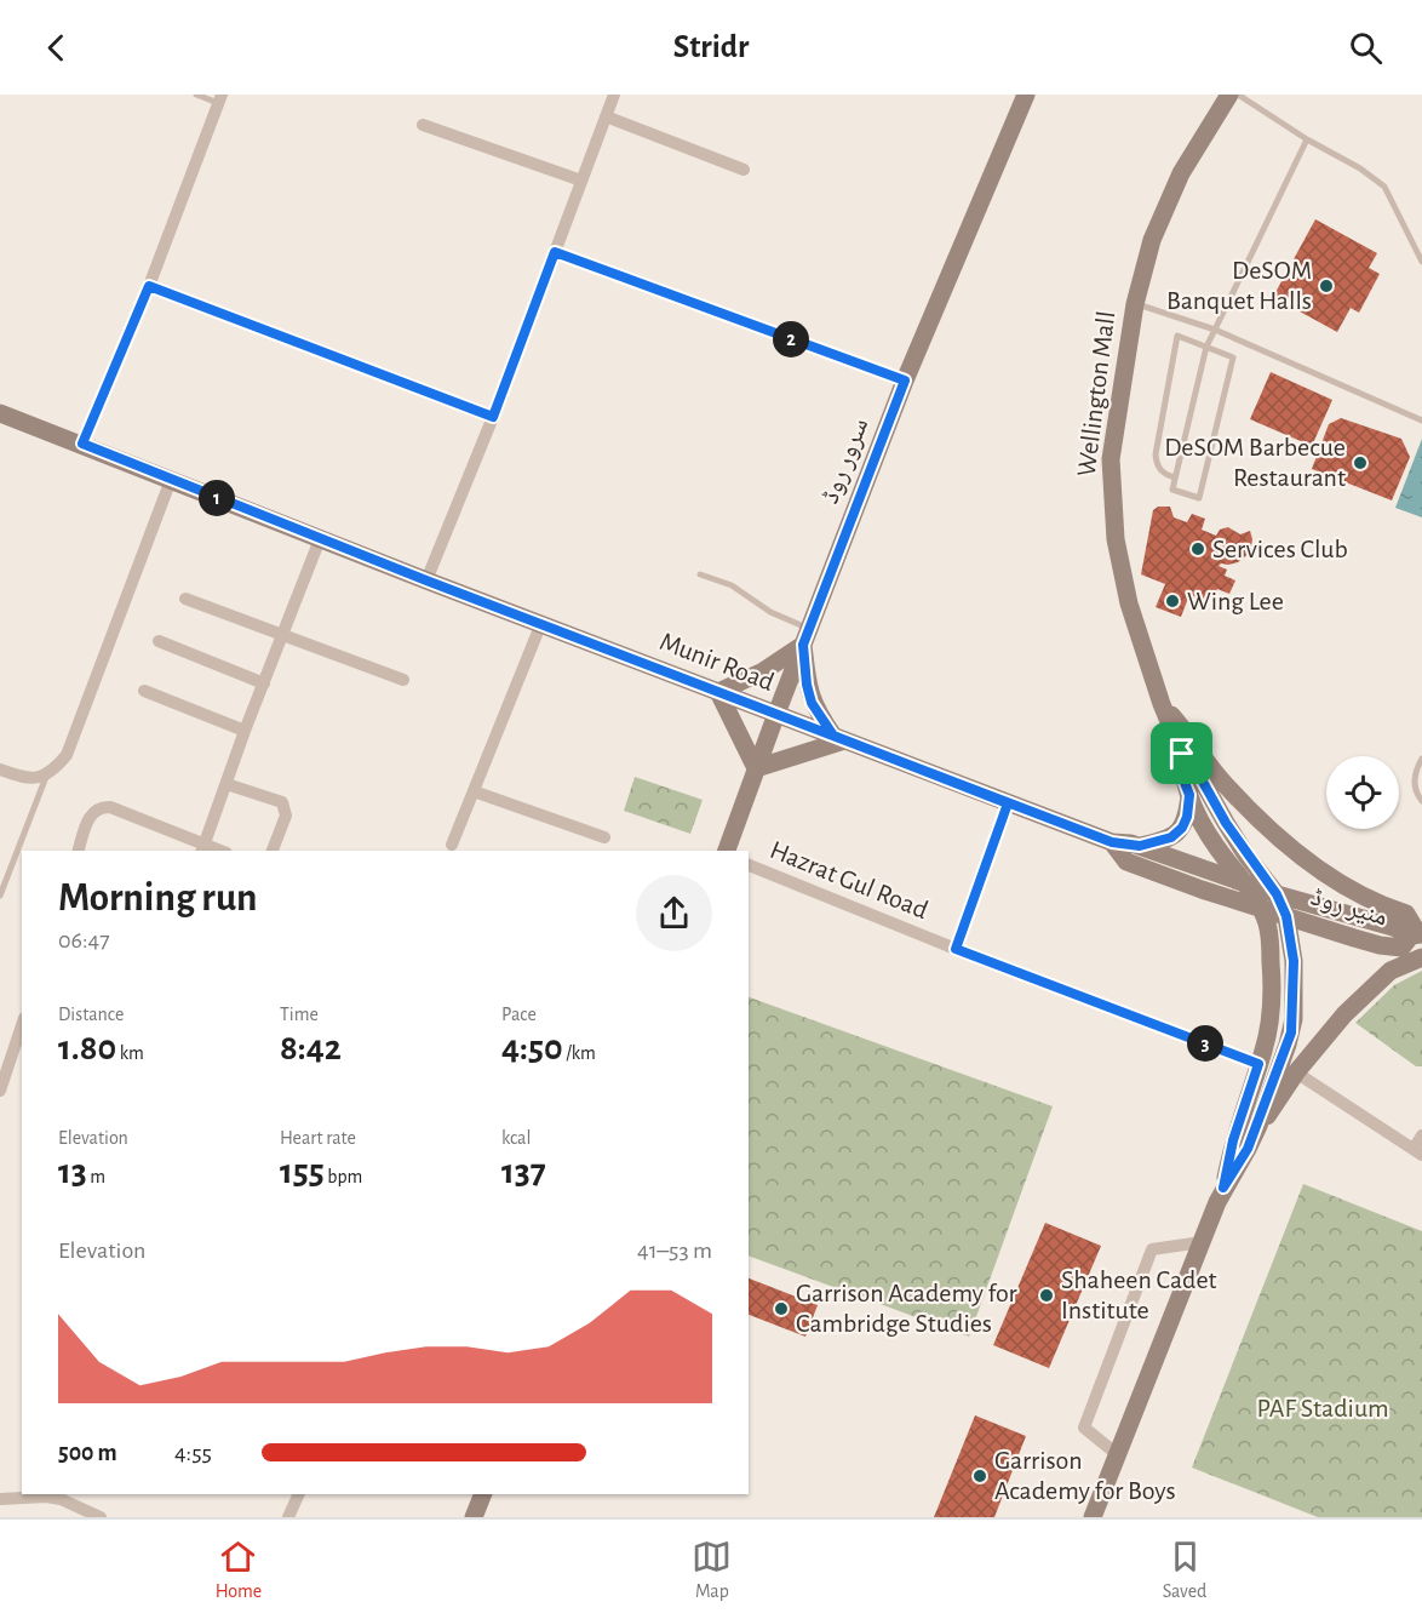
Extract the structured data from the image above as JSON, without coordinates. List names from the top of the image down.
{
  "streets": {
    "street": [
      "Wellington Mall",
      "سرور روڈ",
      "Munir Road",
      "Hazrat Gul Road",
      "منیر روڈ"
    ]
  },
  "crossings": [
    ["Wellington Mall", "Munir Road"],
    ["Wellington Mall", "Hazrat Gul Road"],
    ["Wellington Mall", "منیر روڈ"],
    ["سرور روڈ", "Munir Road"],
    ["Munir Road", "منیر روڈ"]
  ],
  "parks": ["PAF Stadium"],
  "places": [
    "DeSOM Banquet Halls",
    "DeSOM Barbecue Restaurant",
    "Services Club",
    "Wing Lee",
    "Shaheen Cadet Institute",
    "Garrison Academy for Cambridge Studies",
    "Garrison Academy for Boys"
  ],
  "page": {
    "header": "Stridr",
    "pins": ["2", "1", "3"],
    "heading": ["Morning run", "06:47"],
    "stats": [
      ["Distance", "1.80 km"],
      ["Time", "8:42"],
      ["Pace", "4:50 /km"],
      ["Elevation", "13 m"],
      ["Heart rate", "155 bpm"],
      ["kcal", "137"]
    ],
    "chart": ["Elevation", "41–53 m"],
    "list": [
      {
        "name": "500 m",
        "note": "4:55"
      }
    ],
    "tabs": ["Home", "Map", "Saved"]
  }
}
